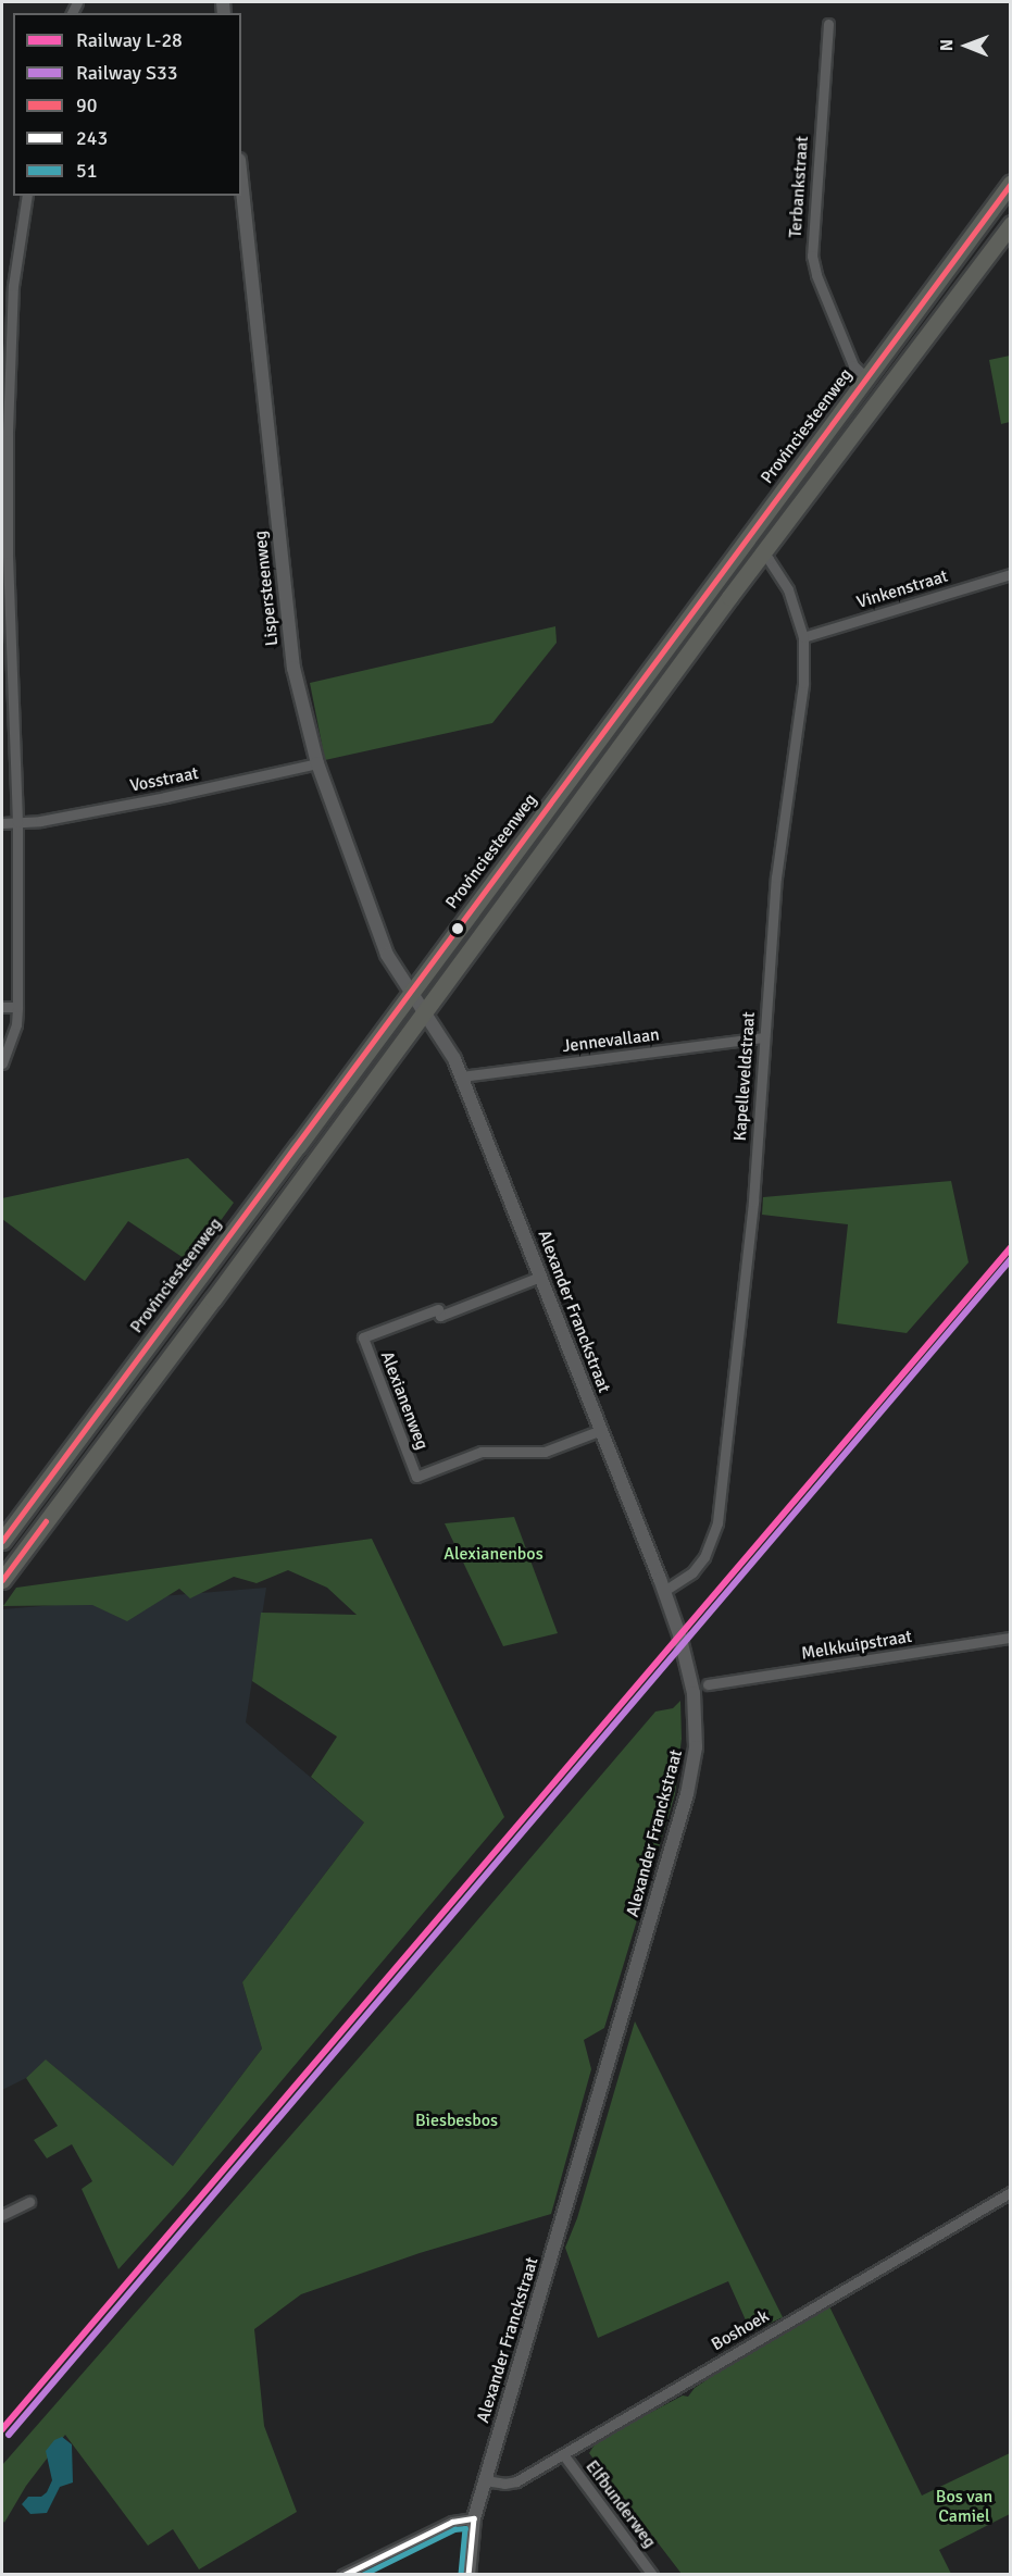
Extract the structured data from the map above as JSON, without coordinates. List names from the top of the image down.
{
  "streets": {
    "main road": ["Provinciesteenweg"],
    "street": [
      "Terbankstraat",
      "Lispersteenweg",
      "Vinkenstraat",
      "Vosstraat",
      "Jennevallaan",
      "Kapelleveldstraat",
      "Alexander Franckstraat",
      "Alexianenweg",
      "Melkkuipstraat",
      "Boshoek",
      "Elfbunderweg"
    ]
  },
  "crossings": [
    ["Terbankstraat", "Provinciesteenweg"],
    ["Provinciesteenweg", "Lispersteenweg"],
    ["Lispersteenweg", "Vosstraat"],
    ["Lispersteenweg", "Alexander Franckstraat"],
    ["Vinkenstraat", "Kapelleveldstraat"],
    ["Jennevallaan", "Kapelleveldstraat"],
    ["Jennevallaan", "Alexander Franckstraat"],
    ["Kapelleveldstraat", "Alexander Franckstraat"],
    ["Alexander Franckstraat", "Alexianenweg"],
    ["Alexander Franckstraat", "Boshoek"],
    ["Boshoek", "Elfbunderweg"]
  ],
  "parks": ["Alexianenbos", "Biesbesbos", "Bos van Camiel"],
  "lines": [
    "transit line 90",
    "rail line L-28",
    "rail line S33",
    "transit line 243",
    "transit line 51"
  ],
  "legend": [
    "Railway L-28",
    "Railway S33",
    "90",
    "243",
    "51"
  ],
  "north": "left"
}
